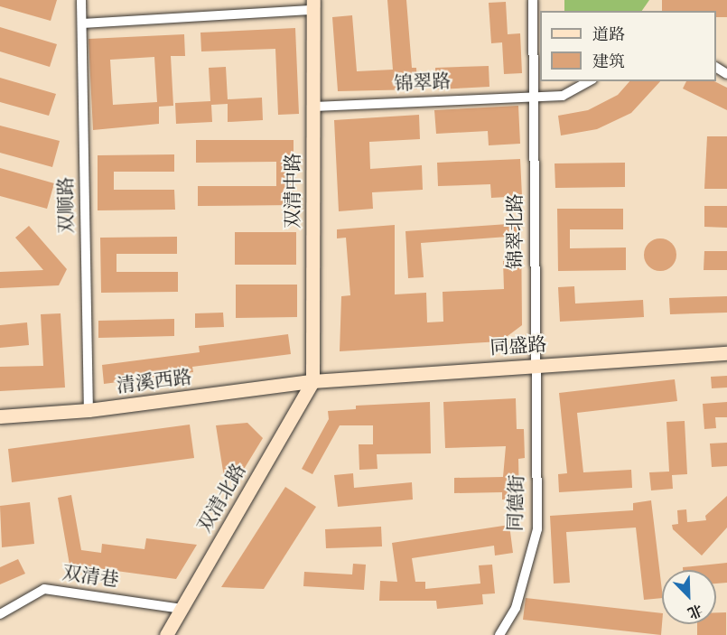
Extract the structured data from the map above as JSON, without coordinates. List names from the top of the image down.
{
  "streets": {
    "street": [
      "锦翠路",
      "双清中路",
      "双顺路",
      "锦翠北路",
      "同盛路",
      "清溪西路",
      "双清北路",
      "同德街",
      "双清巷"
    ]
  },
  "crossings": [
    ["锦翠路", "双清中路"],
    ["锦翠路", "锦翠北路"],
    ["双清中路", "同盛路"],
    ["双清中路", "清溪西路"],
    ["双清中路", "双清北路"],
    ["双顺路", "清溪西路"],
    ["锦翠北路", "同盛路"],
    ["锦翠北路", "同德街"],
    ["同盛路", "清溪西路"],
    ["同盛路", "双清北路"],
    ["同盛路", "同德街"],
    ["清溪西路", "双清北路"],
    ["双清北路", "双清巷"]
  ],
  "legend": ["道路", "建筑"],
  "north": "bottom right"
}
